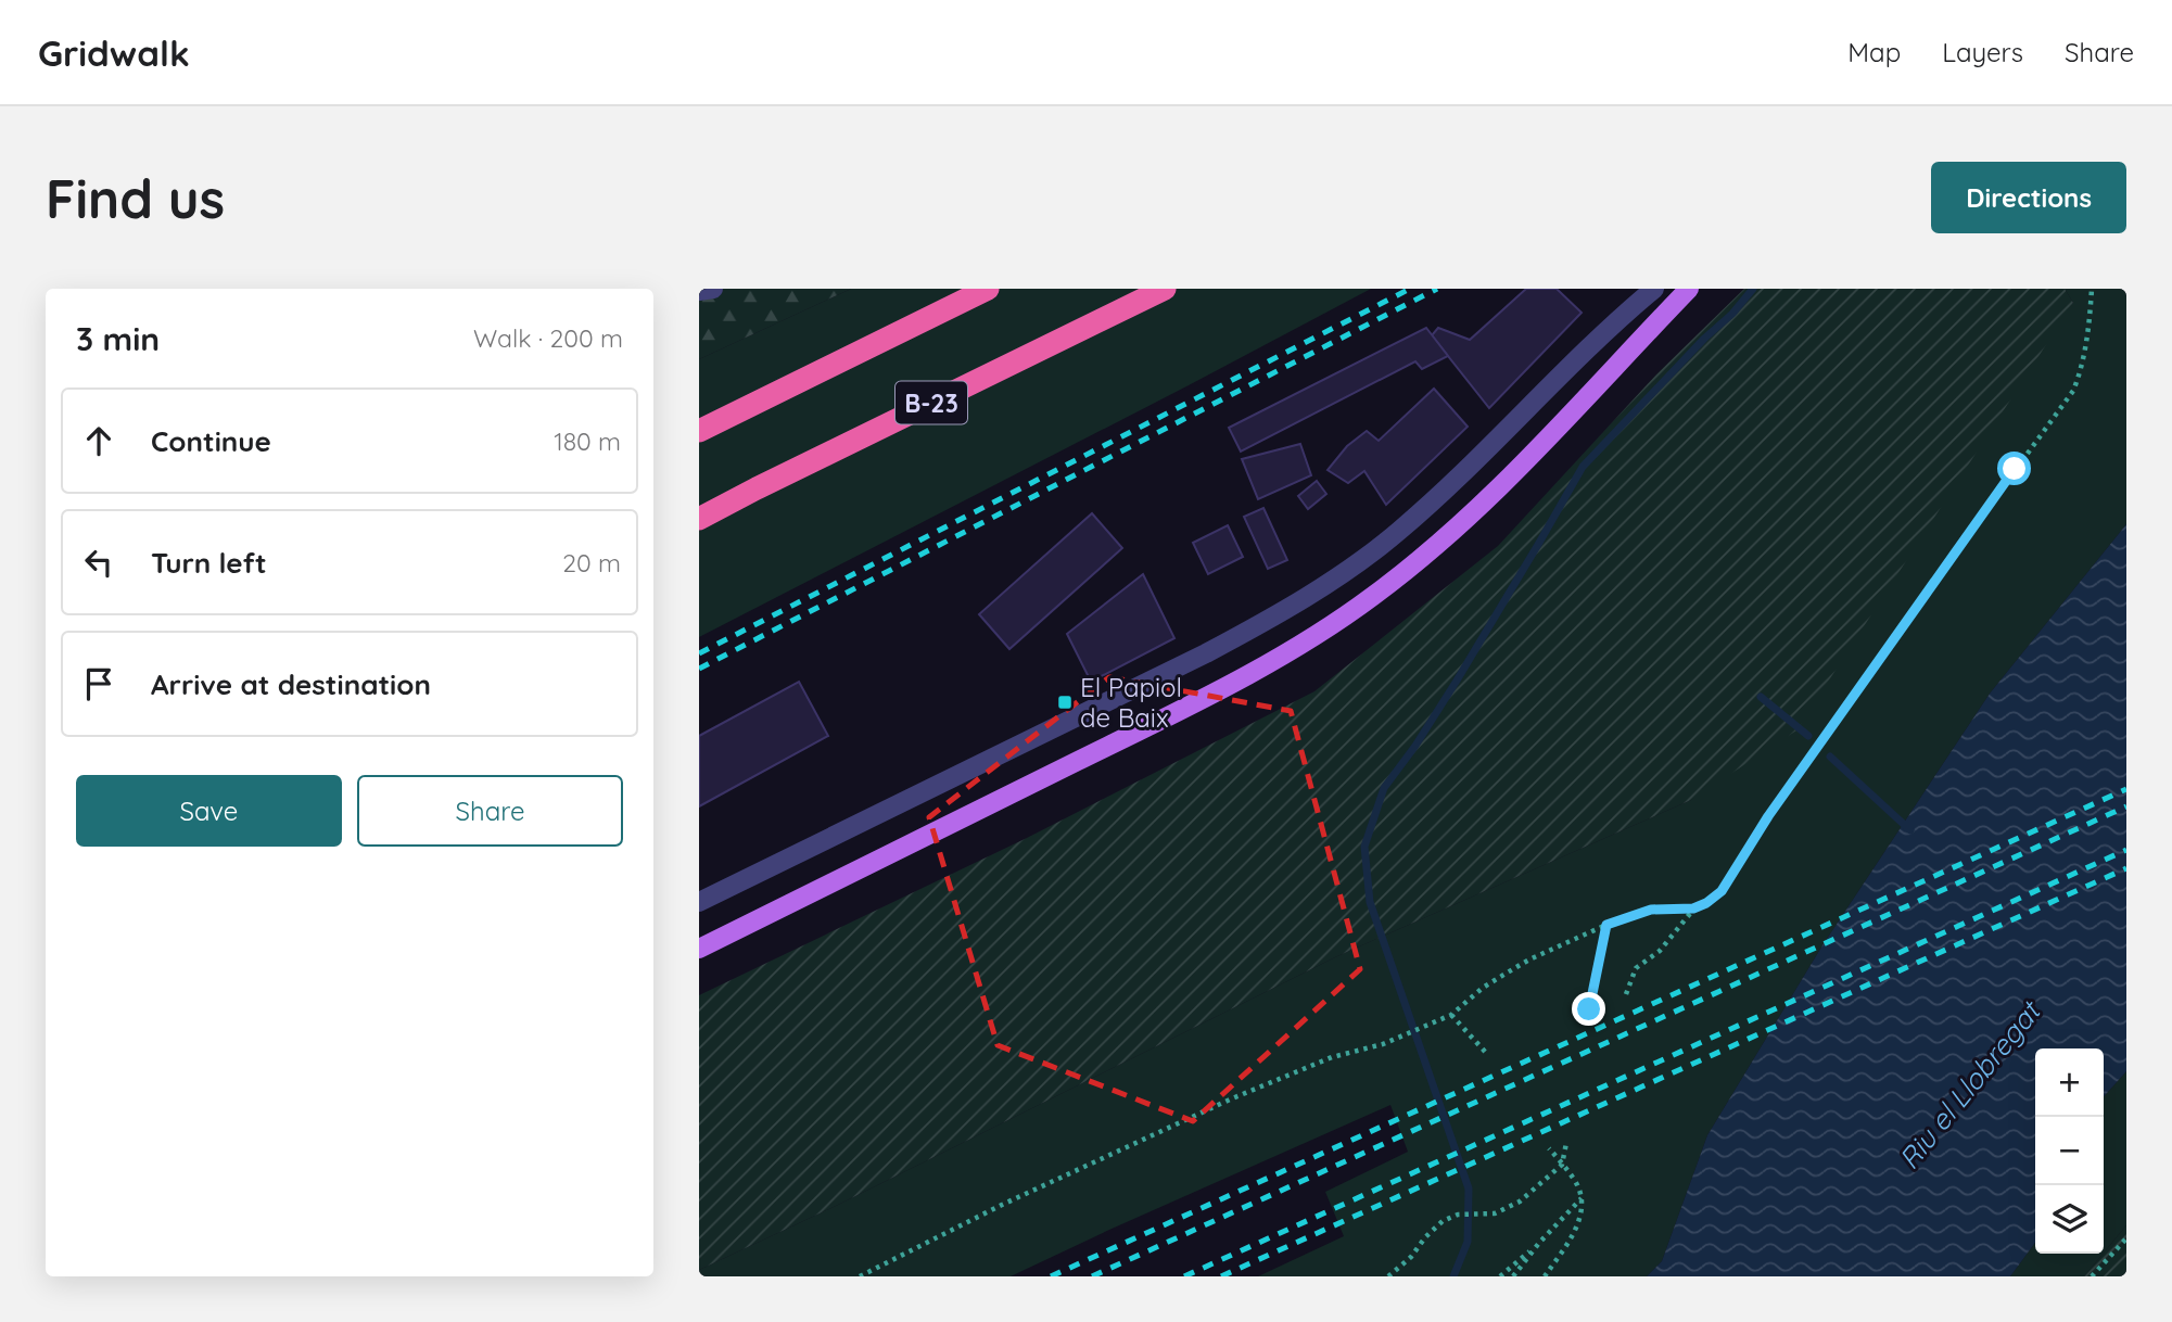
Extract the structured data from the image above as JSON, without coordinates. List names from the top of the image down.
{
  "streets": {
    "highway": ["B-23"]
  },
  "water": ["Riu el Llobregat"],
  "places": {
    "transit": ["El Papiol de Baix"]
  },
  "page": {
    "header": "Gridwalk",
    "nav": ["Map", "Layers", "Share"],
    "buttons": [
      "Directions",
      ["Save", "Share"]
    ],
    "title": "Find us",
    "heading": ["3 min", "Walk · 200 m"],
    "list": [
      ["Continue", "180 m"],
      ["Turn left", "20 m"],
      "Arrive at destination"
    ],
    "map_buttons": ["+", "−"]
  }
}
